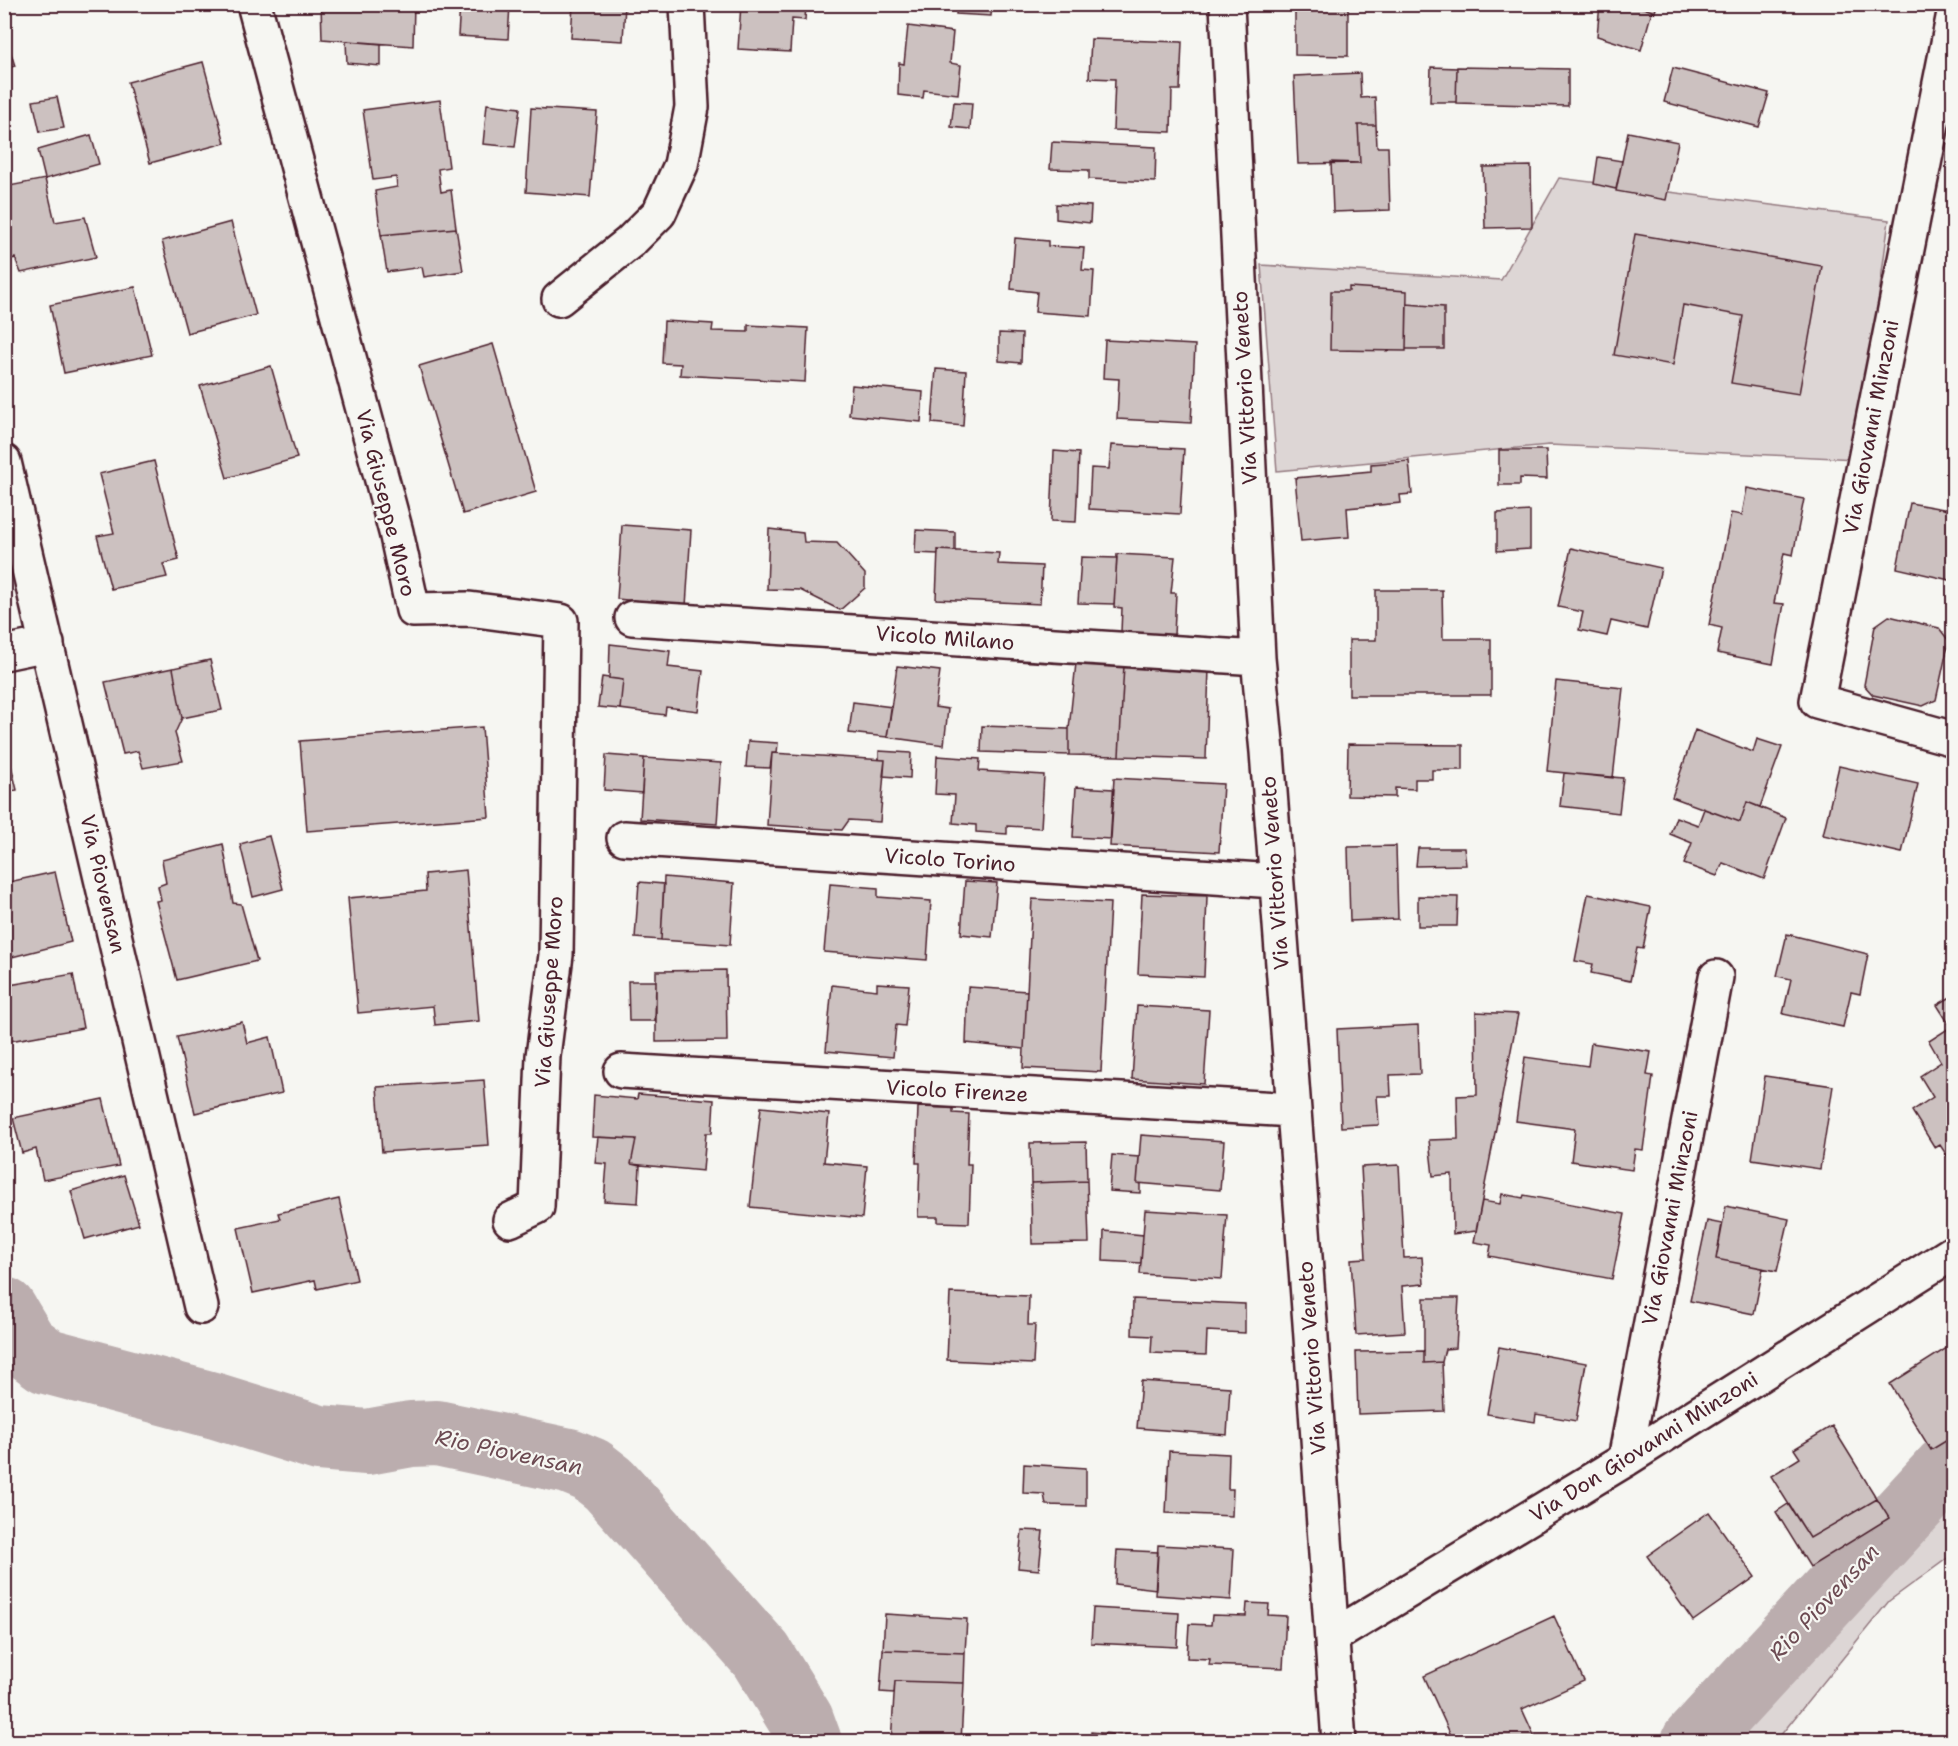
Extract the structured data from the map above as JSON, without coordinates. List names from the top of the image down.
{
  "streets": {
    "street": [
      "Via Vittorio Veneto",
      "Via Giovanni Minzoni",
      "Via Giuseppe Moro",
      "Vicolo Milano",
      "Vicolo Torino",
      "Via Piovensan",
      "Vicolo Firenze",
      "Via Don Giovanni Minzoni"
    ]
  },
  "crossings": [
    ["Via Vittorio Veneto", "Vicolo Milano"],
    ["Via Vittorio Veneto", "Vicolo Torino"],
    ["Via Vittorio Veneto", "Vicolo Firenze"],
    ["Via Vittorio Veneto", "Via Don Giovanni Minzoni"],
    ["Via Giovanni Minzoni", "Via Don Giovanni Minzoni"]
  ],
  "water": ["Rio Piovensan"]
}
